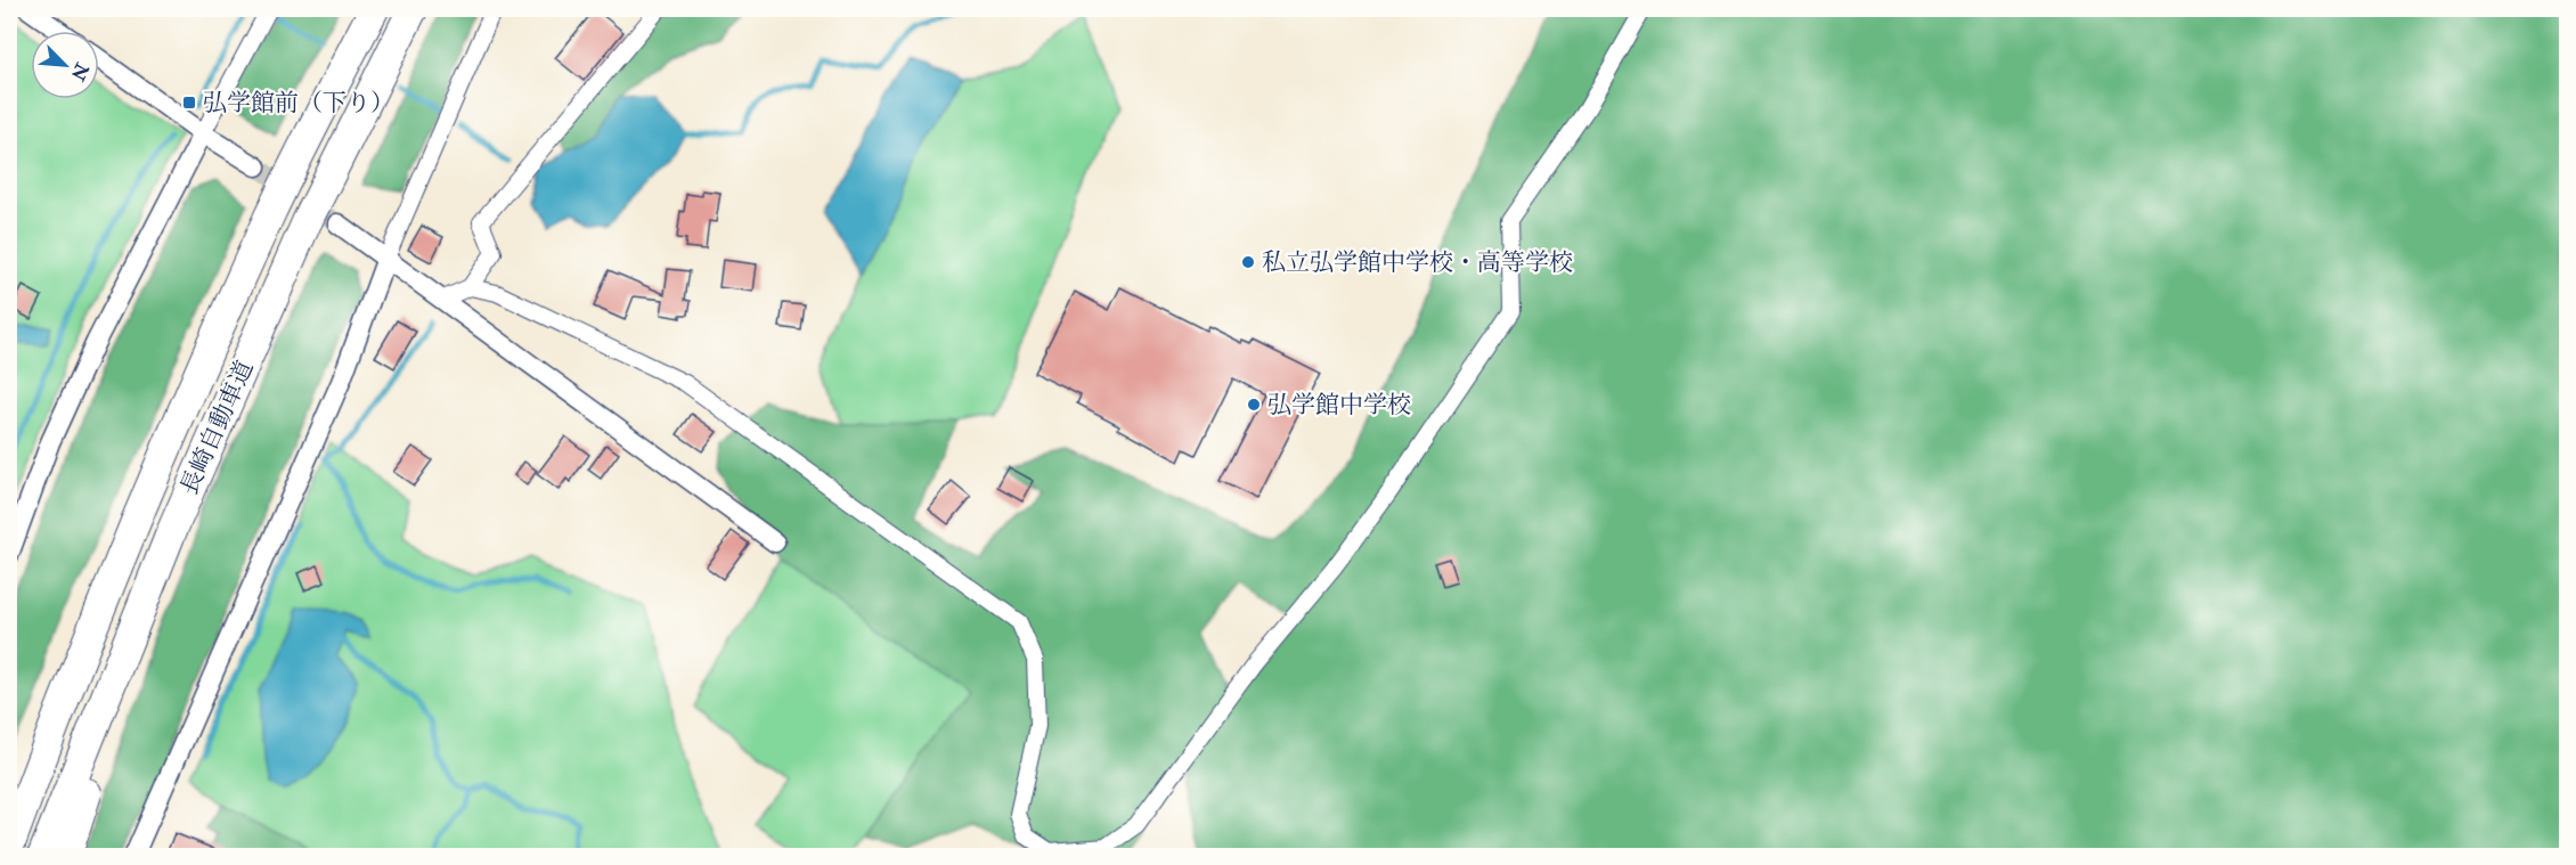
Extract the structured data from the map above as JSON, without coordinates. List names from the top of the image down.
{
  "streets": {
    "highway": ["長崎自動車道"]
  },
  "places": {
    "transit": ["弘学館前（下り）"],
    "other": ["私立弘学館中学校・高等学校", "弘学館中学校"]
  },
  "north": "bottom right"
}
